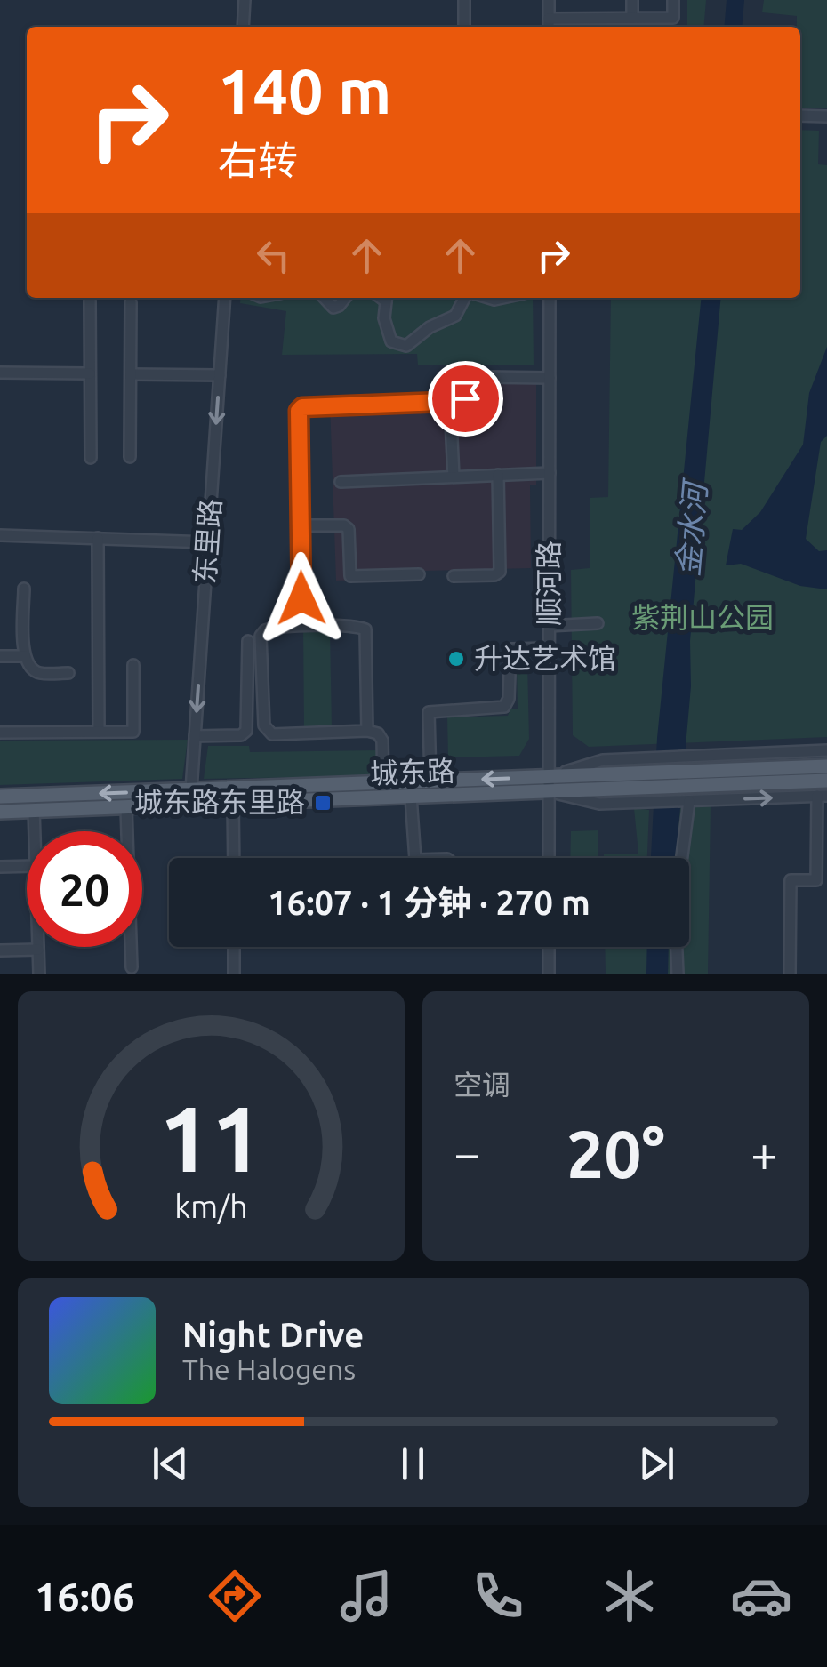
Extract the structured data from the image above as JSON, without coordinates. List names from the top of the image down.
{
  "streets": {
    "main road": ["城东路"],
    "street": ["东里路", "顺河路"]
  },
  "crossings": [
    ["东里路", "城东路"],
    ["顺河路", "城东路"]
  ],
  "one_way": ["东里路"],
  "water": ["金水河"],
  "parks": ["紫荆山公园"],
  "places": {
    "other": ["升达艺术馆"],
    "transit": ["城东路东里路"]
  },
  "page": {
    "turn": ["140 m", "右转"],
    "limit": "20",
    "trip": "16:07 · 1 分钟 · 270 m",
    "tile": "空调",
    "heat": ["−", "20°", "+"],
    "song": ["Night Drive", "The Halogens"],
    "tabs": "16:06",
    "gauge": ["11", "km/h"]
  }
}
